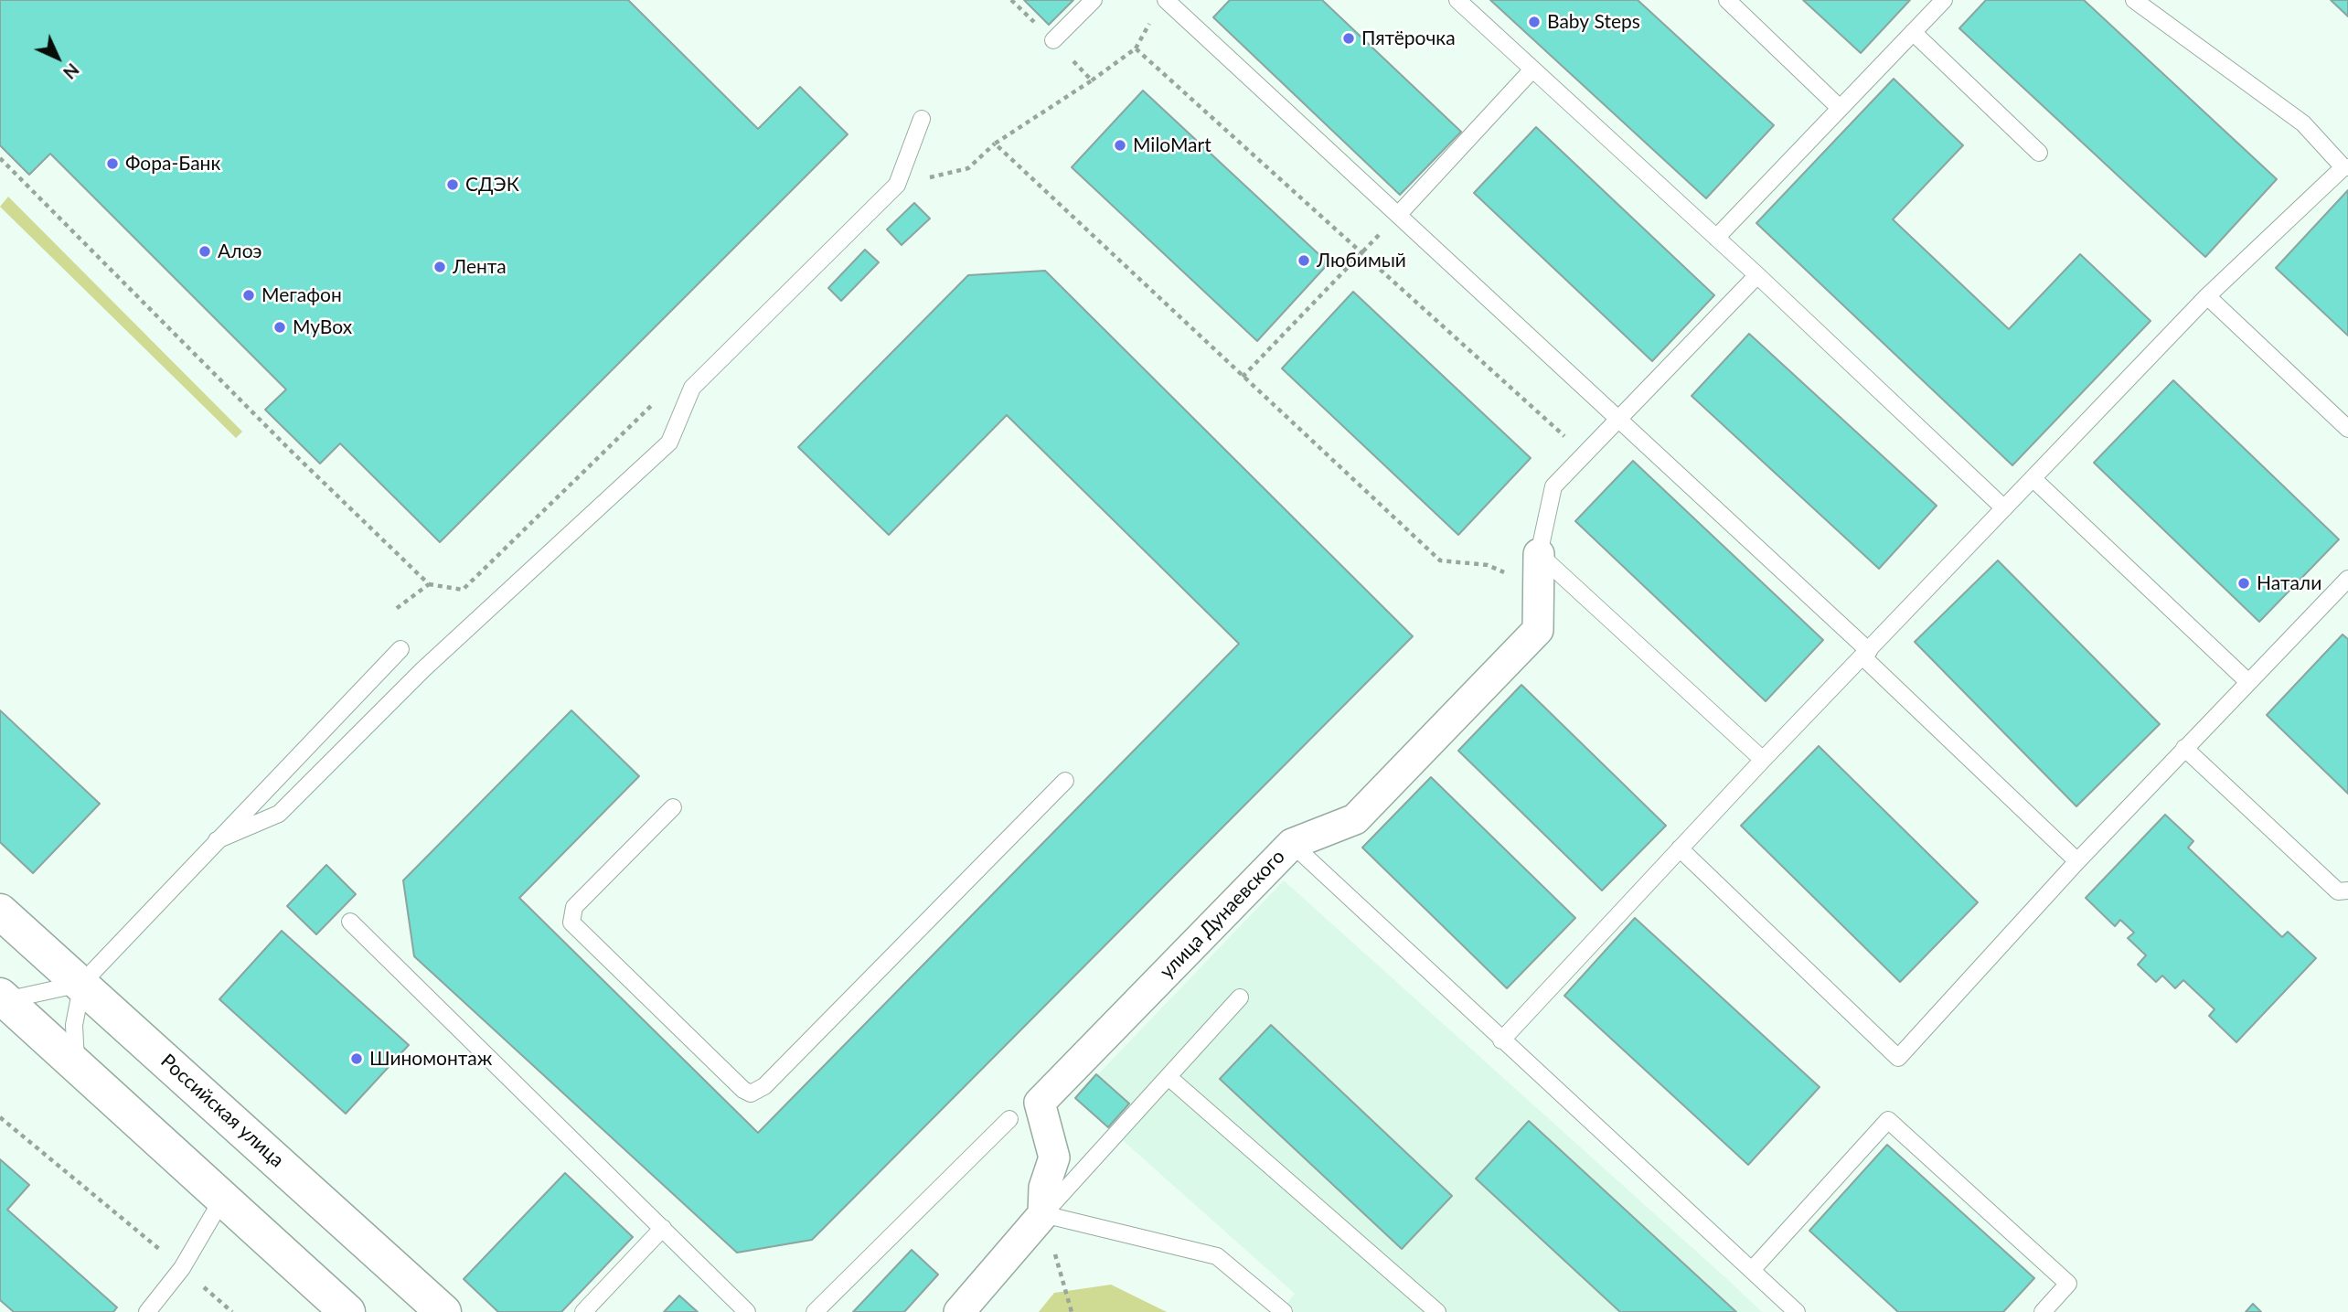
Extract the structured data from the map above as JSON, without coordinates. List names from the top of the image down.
{
  "streets": {
    "main road": ["Российская улица"],
    "street": ["улица Дунаевского"]
  },
  "places": [
    "Baby Steps",
    "Пятёрочка",
    "MiloMart",
    "Фора-Банк",
    "СДЭК",
    "Алоэ",
    "Любимый",
    "Лента",
    "Мегафон",
    "MyBox",
    "Натали",
    "Шиномонтаж"
  ],
  "north": "bottom right"
}
